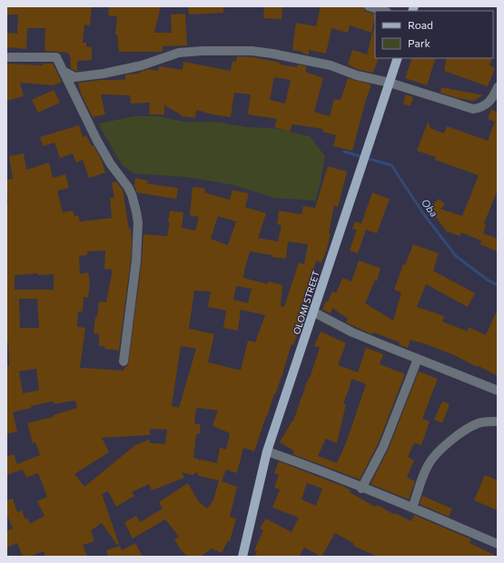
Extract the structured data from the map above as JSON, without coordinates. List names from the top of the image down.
{
  "streets": {
    "main road": ["OLOMI STREET"]
  },
  "water": ["Oba"],
  "legend": ["Road", "Park"]
}
